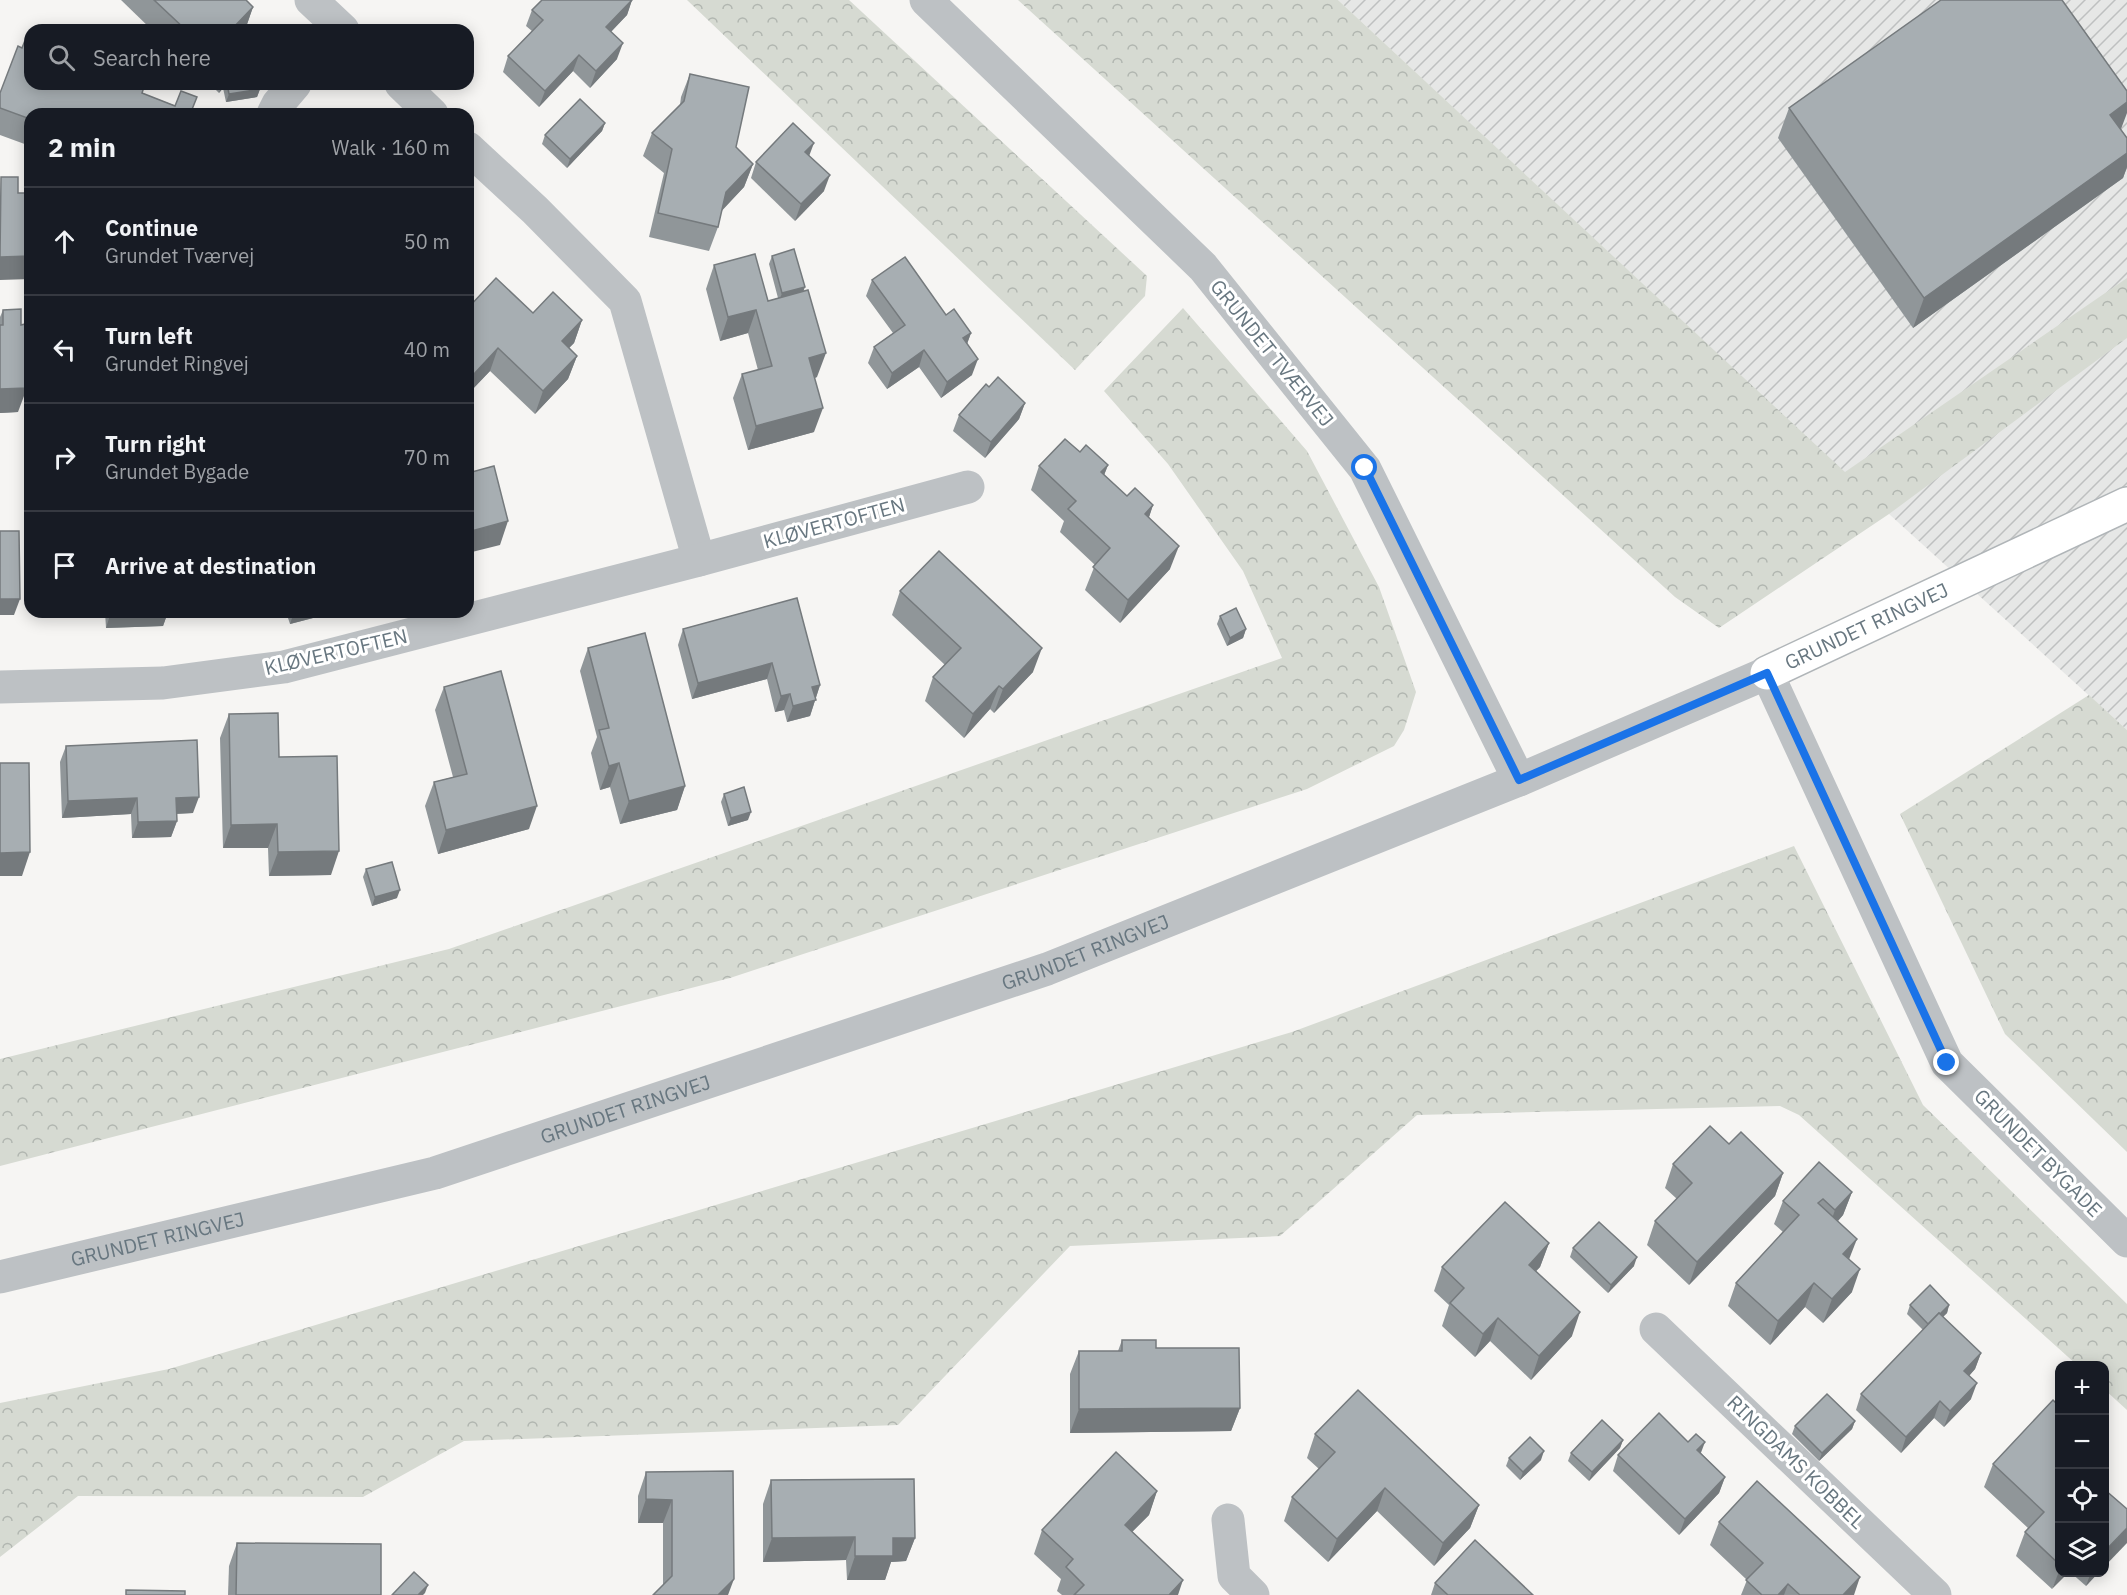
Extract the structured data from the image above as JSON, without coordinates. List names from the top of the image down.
{
  "streets": {
    "street": [
      "GRUNDET TVÆRVEJ",
      "KLØVERTOFTEN",
      "GRUNDET RINGVEJ",
      "GRUNDET BYGADE",
      "RINGDAMS KOBBEL"
    ]
  },
  "crossings": [
    ["GRUNDET TVÆRVEJ", "GRUNDET RINGVEJ"],
    ["GRUNDET RINGVEJ", "GRUNDET BYGADE"]
  ],
  "page": {
    "search": "Search here",
    "heading": ["2 min", "Walk · 160 m"],
    "list": [
      ["Continue", "Grundet Tværvej", "50 m"],
      ["Turn left", "Grundet Ringvej", "40 m"],
      ["Turn right", "Grundet Bygade", "70 m"],
      "Arrive at destination"
    ],
    "map_buttons": ["+", "−"]
  }
}
